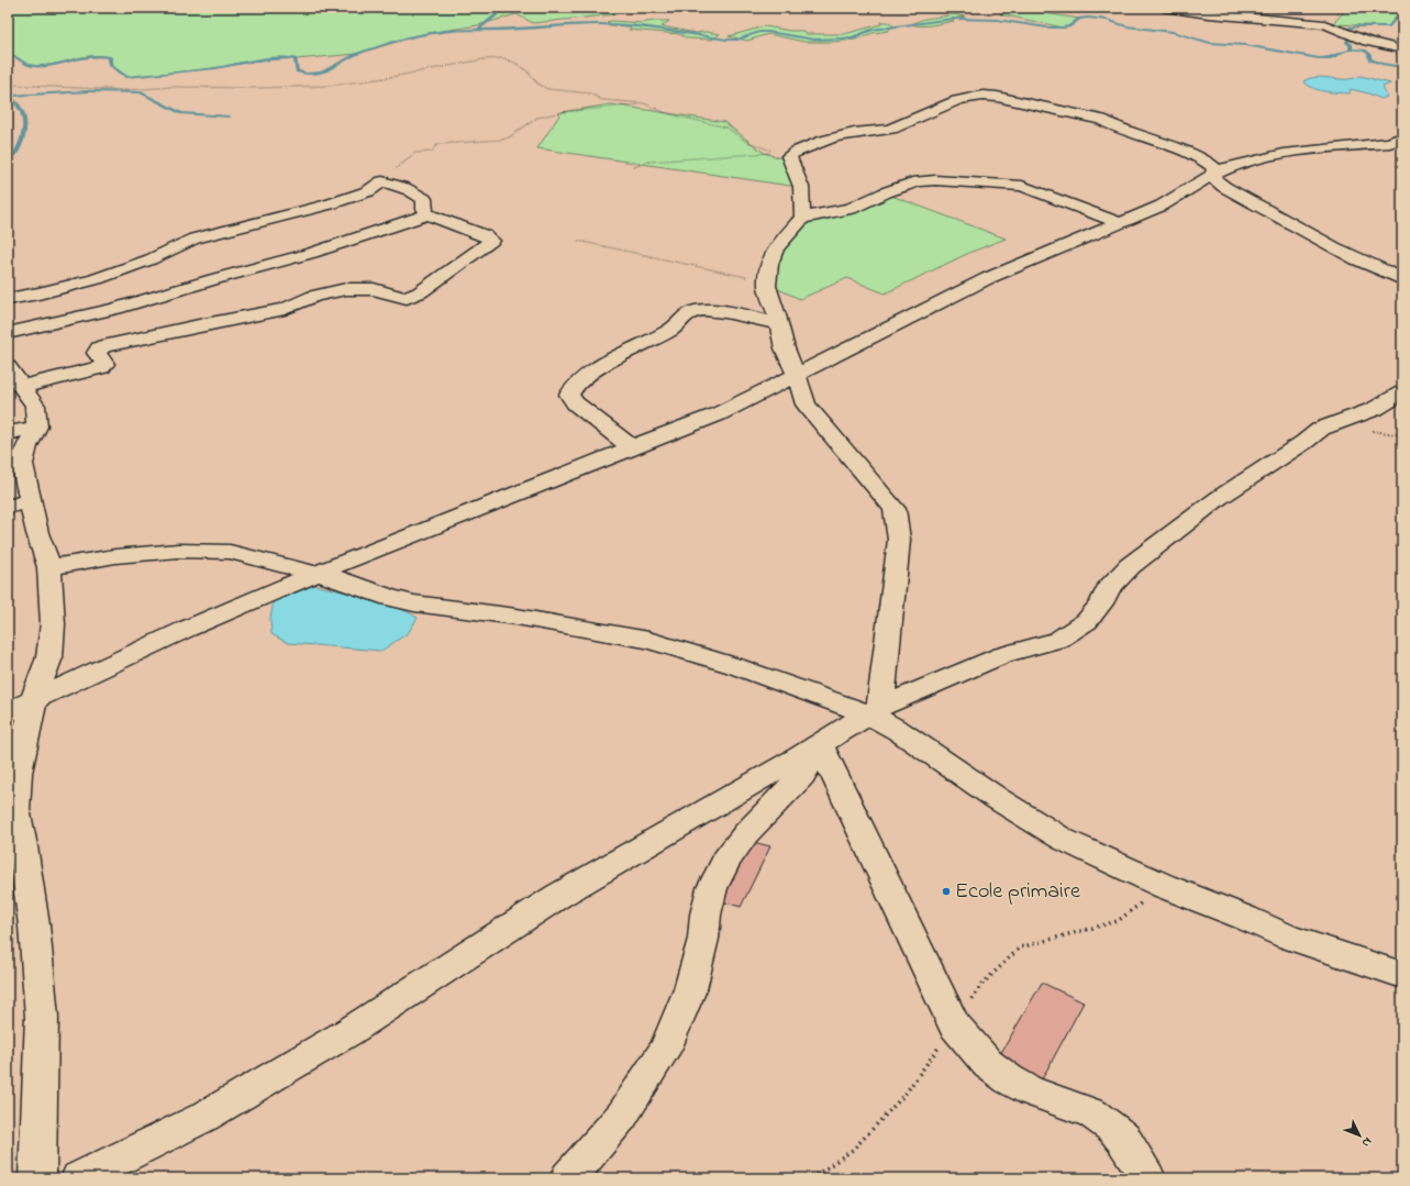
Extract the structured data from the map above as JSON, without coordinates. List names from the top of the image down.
{
  "places": ["Ecole primaire"],
  "north": "bottom right"
}
